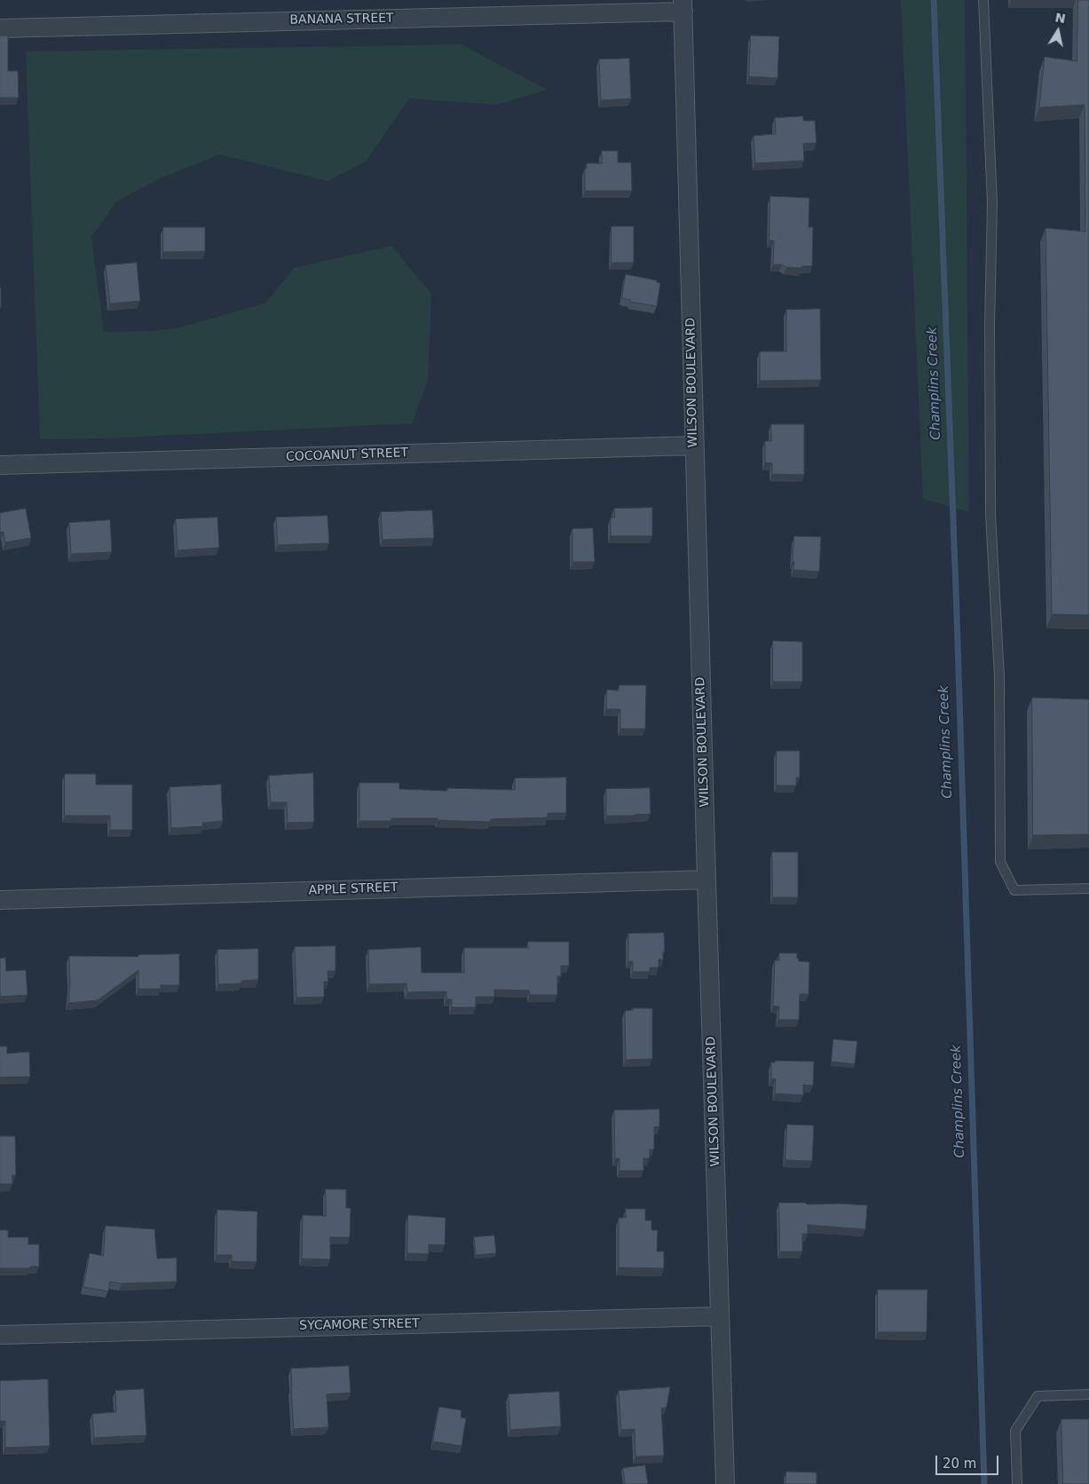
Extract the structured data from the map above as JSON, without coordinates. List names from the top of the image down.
{
  "streets": {
    "street": [
      "BANANA STREET",
      "WILSON BOULEVARD",
      "COCOANUT STREET",
      "APPLE STREET",
      "SYCAMORE STREET"
    ]
  },
  "crossings": [
    ["BANANA STREET", "WILSON BOULEVARD"],
    ["WILSON BOULEVARD", "COCOANUT STREET"],
    ["WILSON BOULEVARD", "APPLE STREET"],
    ["WILSON BOULEVARD", "SYCAMORE STREET"]
  ],
  "water": ["Champlins Creek"],
  "scale_bar": "20 m",
  "north": "top"
}
